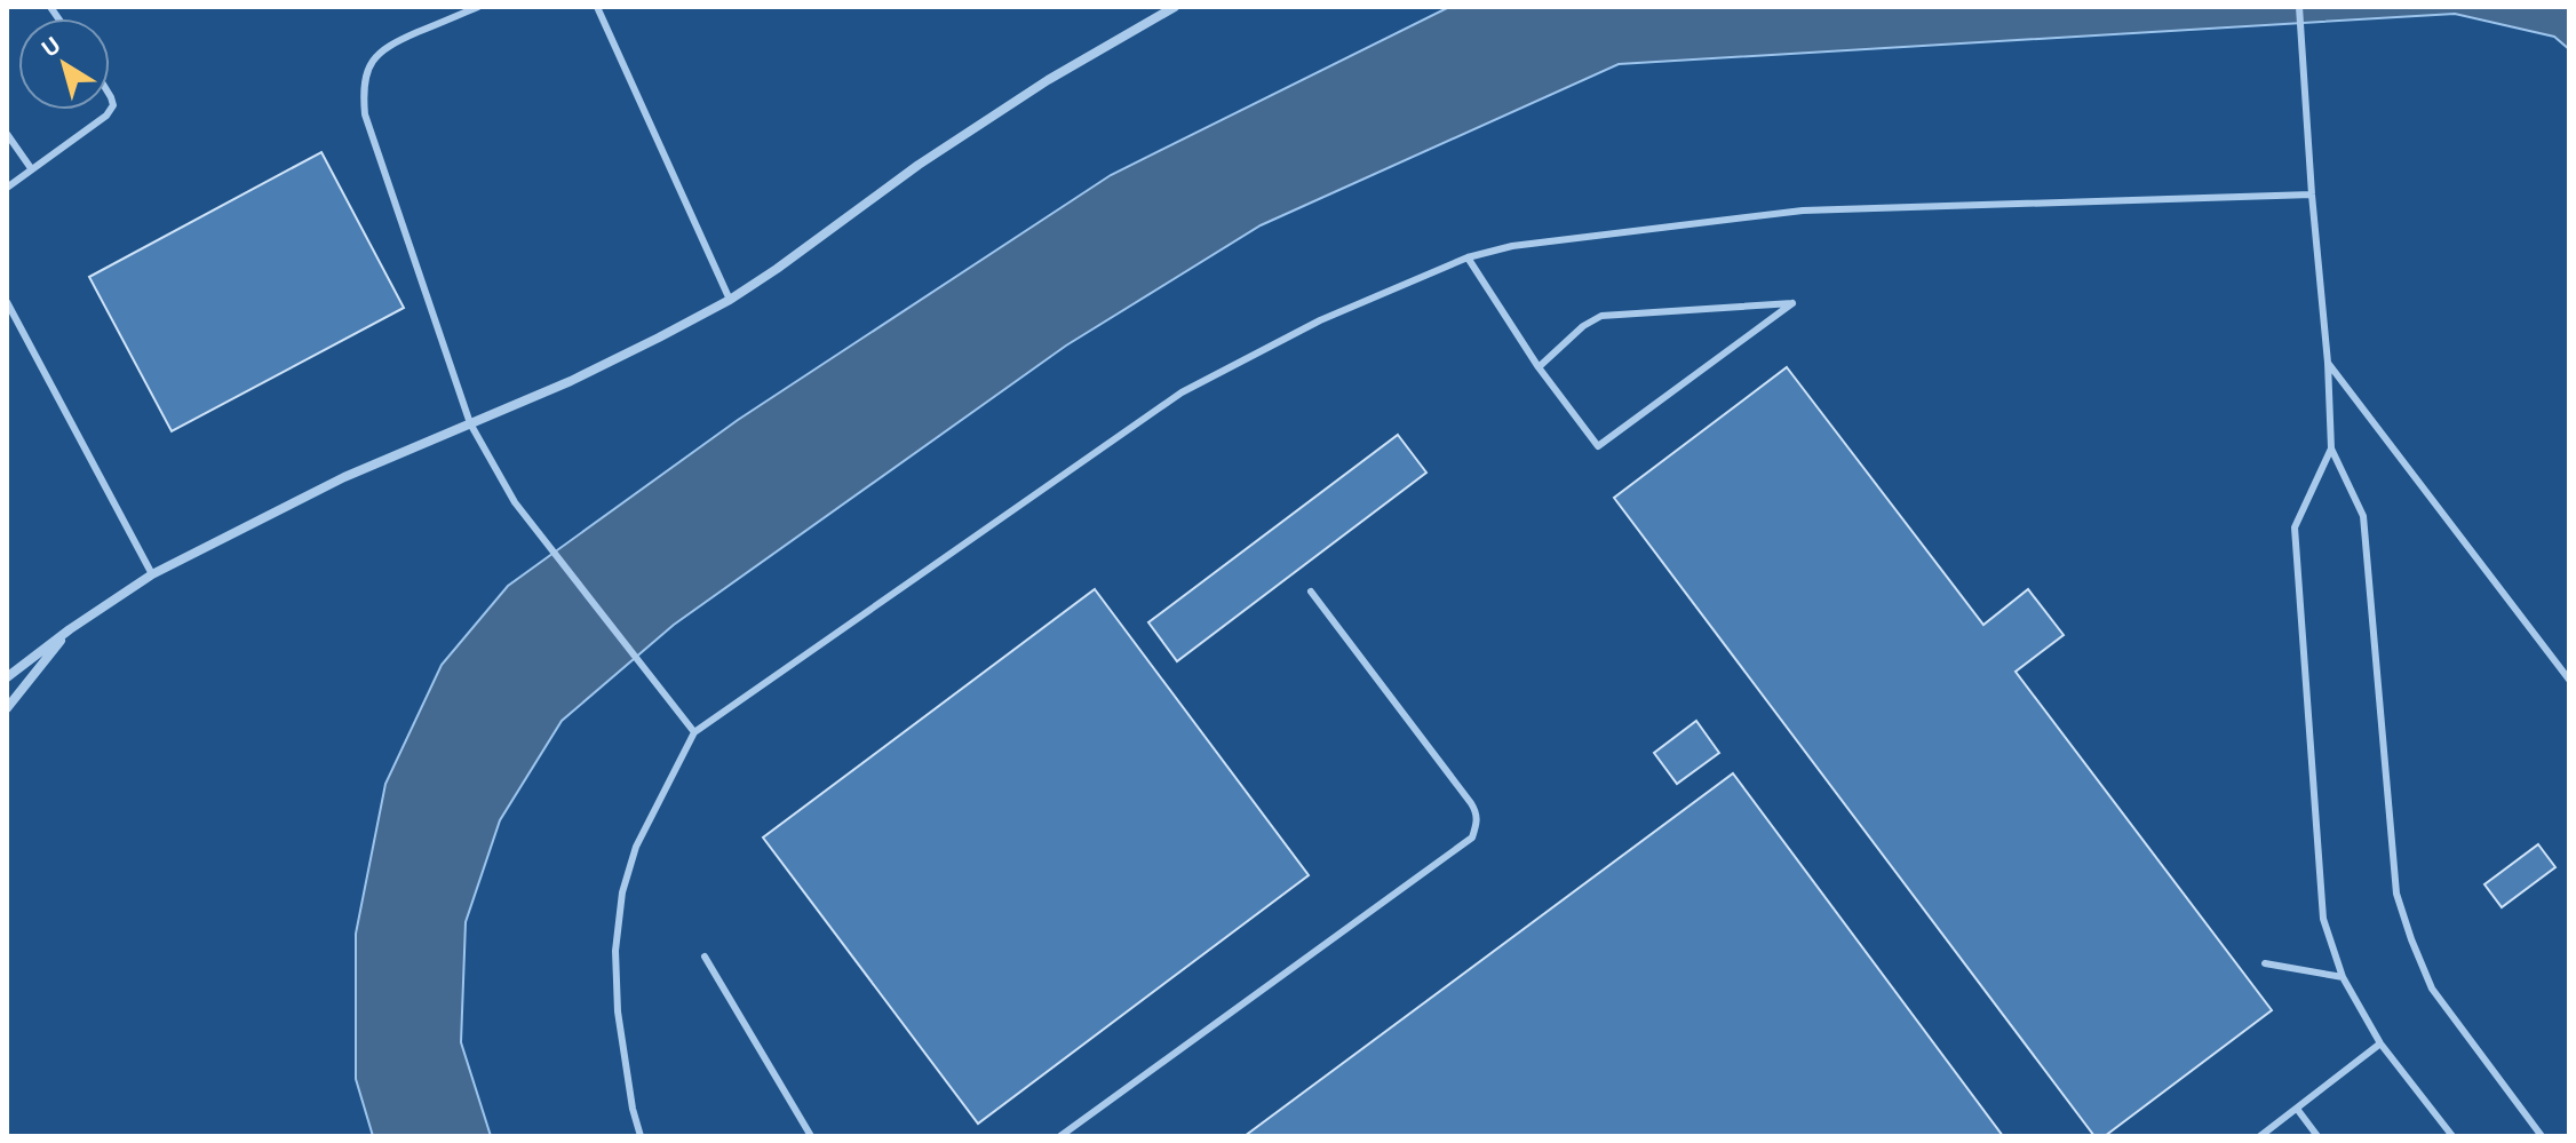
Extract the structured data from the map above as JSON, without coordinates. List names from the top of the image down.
{
  "north": "top left"
}
